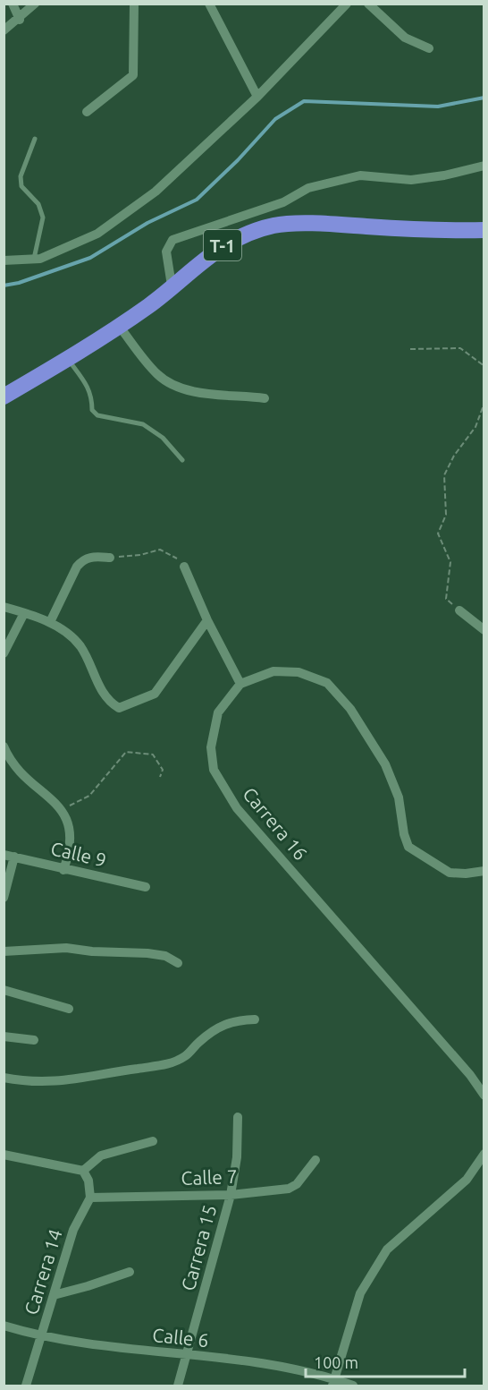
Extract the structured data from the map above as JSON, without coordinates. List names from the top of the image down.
{
  "streets": {
    "highway": ["T-1"],
    "street": [
      "Carrera 16",
      "Calle 9",
      "Calle 7",
      "Carrera 15",
      "Carrera 14",
      "Calle 6"
    ]
  },
  "crossings": [
    ["Calle 7", "Carrera 15"],
    ["Calle 7", "Carrera 14"],
    ["Carrera 15", "Calle 6"],
    ["Carrera 14", "Calle 6"]
  ],
  "scale_bar": "100 m"
}
